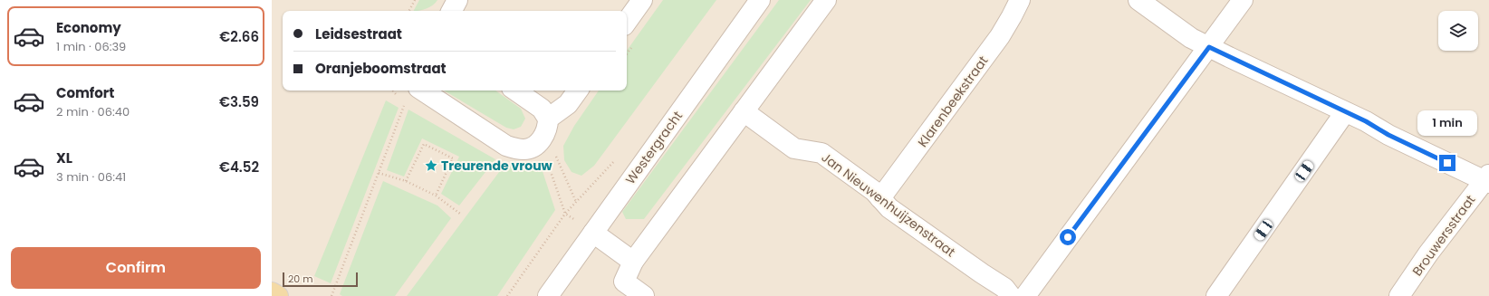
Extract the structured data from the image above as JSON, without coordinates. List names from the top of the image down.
{
  "streets": {
    "street": [
      "Klarenbeekstraat",
      "Westergracht",
      "Jan Nieuwenhuijzenstraat",
      "Brouwersstraat"
    ]
  },
  "crossings": [
    ["Klarenbeekstraat", "Jan Nieuwenhuijzenstraat"]
  ],
  "places": {
    "place": ["Treurende vrouw"]
  },
  "scale_bar": "20 m",
  "page": {
    "list": [
      {
        "name": "Economy",
        "note": "1 min · 06:39",
        "value": "€2.66"
      },
      {
        "name": "Comfort",
        "note": "2 min · 06:40",
        "value": "€3.59"
      },
      {
        "name": "XL",
        "note": "3 min · 06:41",
        "value": "€4.52"
      }
    ],
    "banner": ["Leidsestraat", "Oranjeboomstraat"],
    "bubble": "1 min",
    "buttons": "Confirm",
    "scale": "20 m"
  }
}
